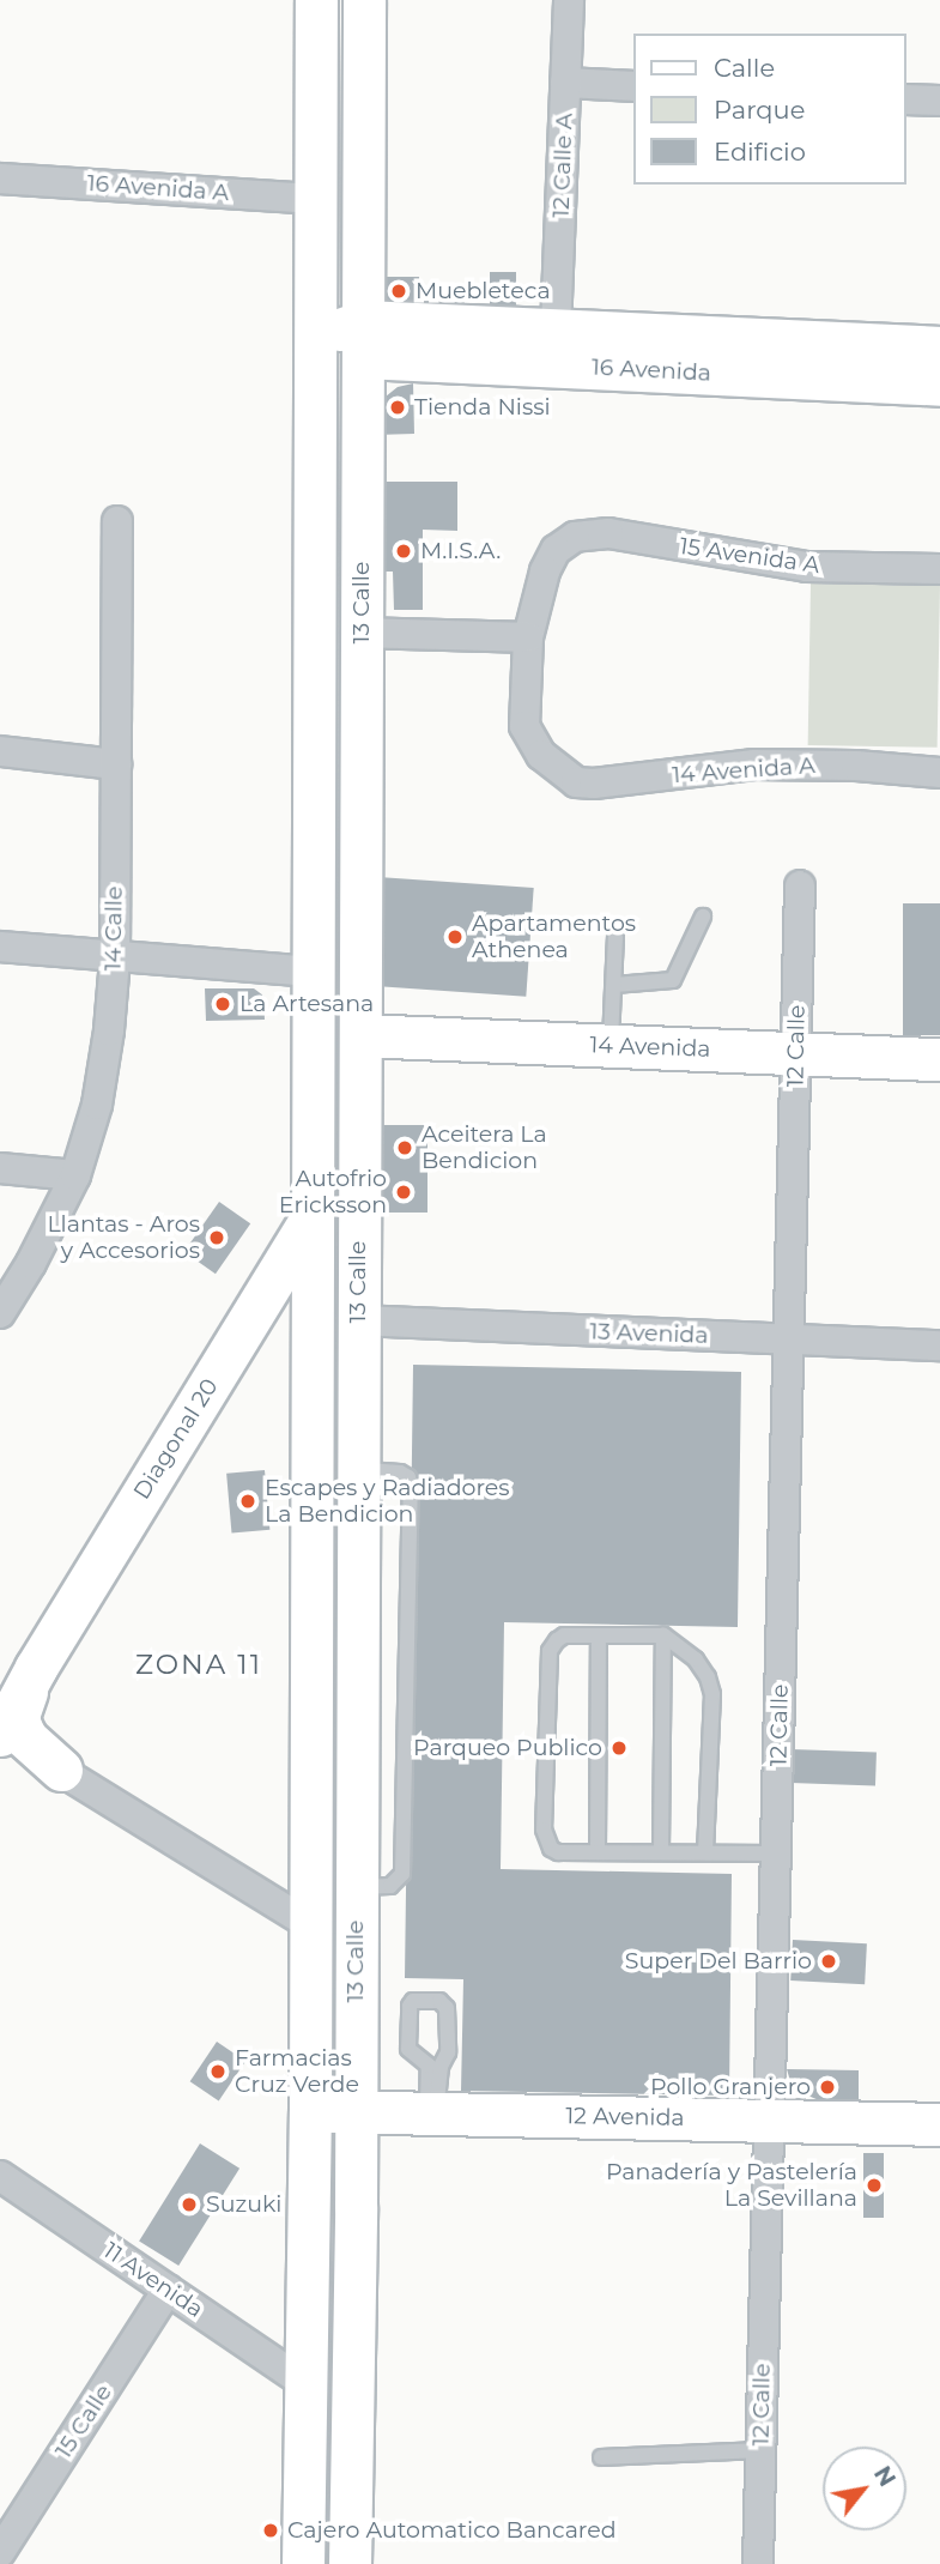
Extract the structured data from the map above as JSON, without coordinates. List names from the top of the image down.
{
  "streets": {
    "main road": [
      "16 Avenida",
      "13 Calle",
      "14 Avenida",
      "Diagonal 20",
      "12 Avenida"
    ],
    "street": [
      "12 Calle A",
      "16 Avenida A",
      "15 Avenida A",
      "14 Avenida A",
      "14 Calle",
      "12 Calle",
      "13 Avenida",
      "11 Avenida",
      "15 Calle"
    ]
  },
  "crossings": [
    ["12 Calle A", "16 Avenida"],
    ["16 Avenida A", "13 Calle"],
    ["16 Avenida", "13 Calle"],
    ["15 Avenida A", "14 Avenida A"],
    ["13 Calle", "14 Avenida"],
    ["13 Calle", "13 Avenida"],
    ["13 Calle", "Diagonal 20"],
    ["13 Calle", "12 Avenida"],
    ["13 Calle", "11 Avenida"],
    ["12 Calle", "14 Avenida"],
    ["12 Calle", "13 Avenida"],
    ["12 Calle", "12 Avenida"],
    ["11 Avenida", "15 Calle"]
  ],
  "districts": ["ZONA 11"],
  "places": [
    "Muebleteca",
    "Tienda Nissi",
    "M.I.S.A.",
    "Apartamentos Athenea",
    "La Artesana",
    "Aceitera La Bendicion",
    "Autofrio Ericksson",
    "Llantas - Aros y Accesorios",
    "Escapes y Radiadores La Bendicion",
    "Parqueo Publico",
    "Super Del Barrio",
    "Farmacias Cruz Verde",
    "Pollo Granjero",
    "Panadería y Pastelería La Sevillana",
    "Suzuki",
    "Cajero Automatico Bancared"
  ],
  "legend": ["Calle", "Parque", "Edificio"],
  "north": "top right"
}
